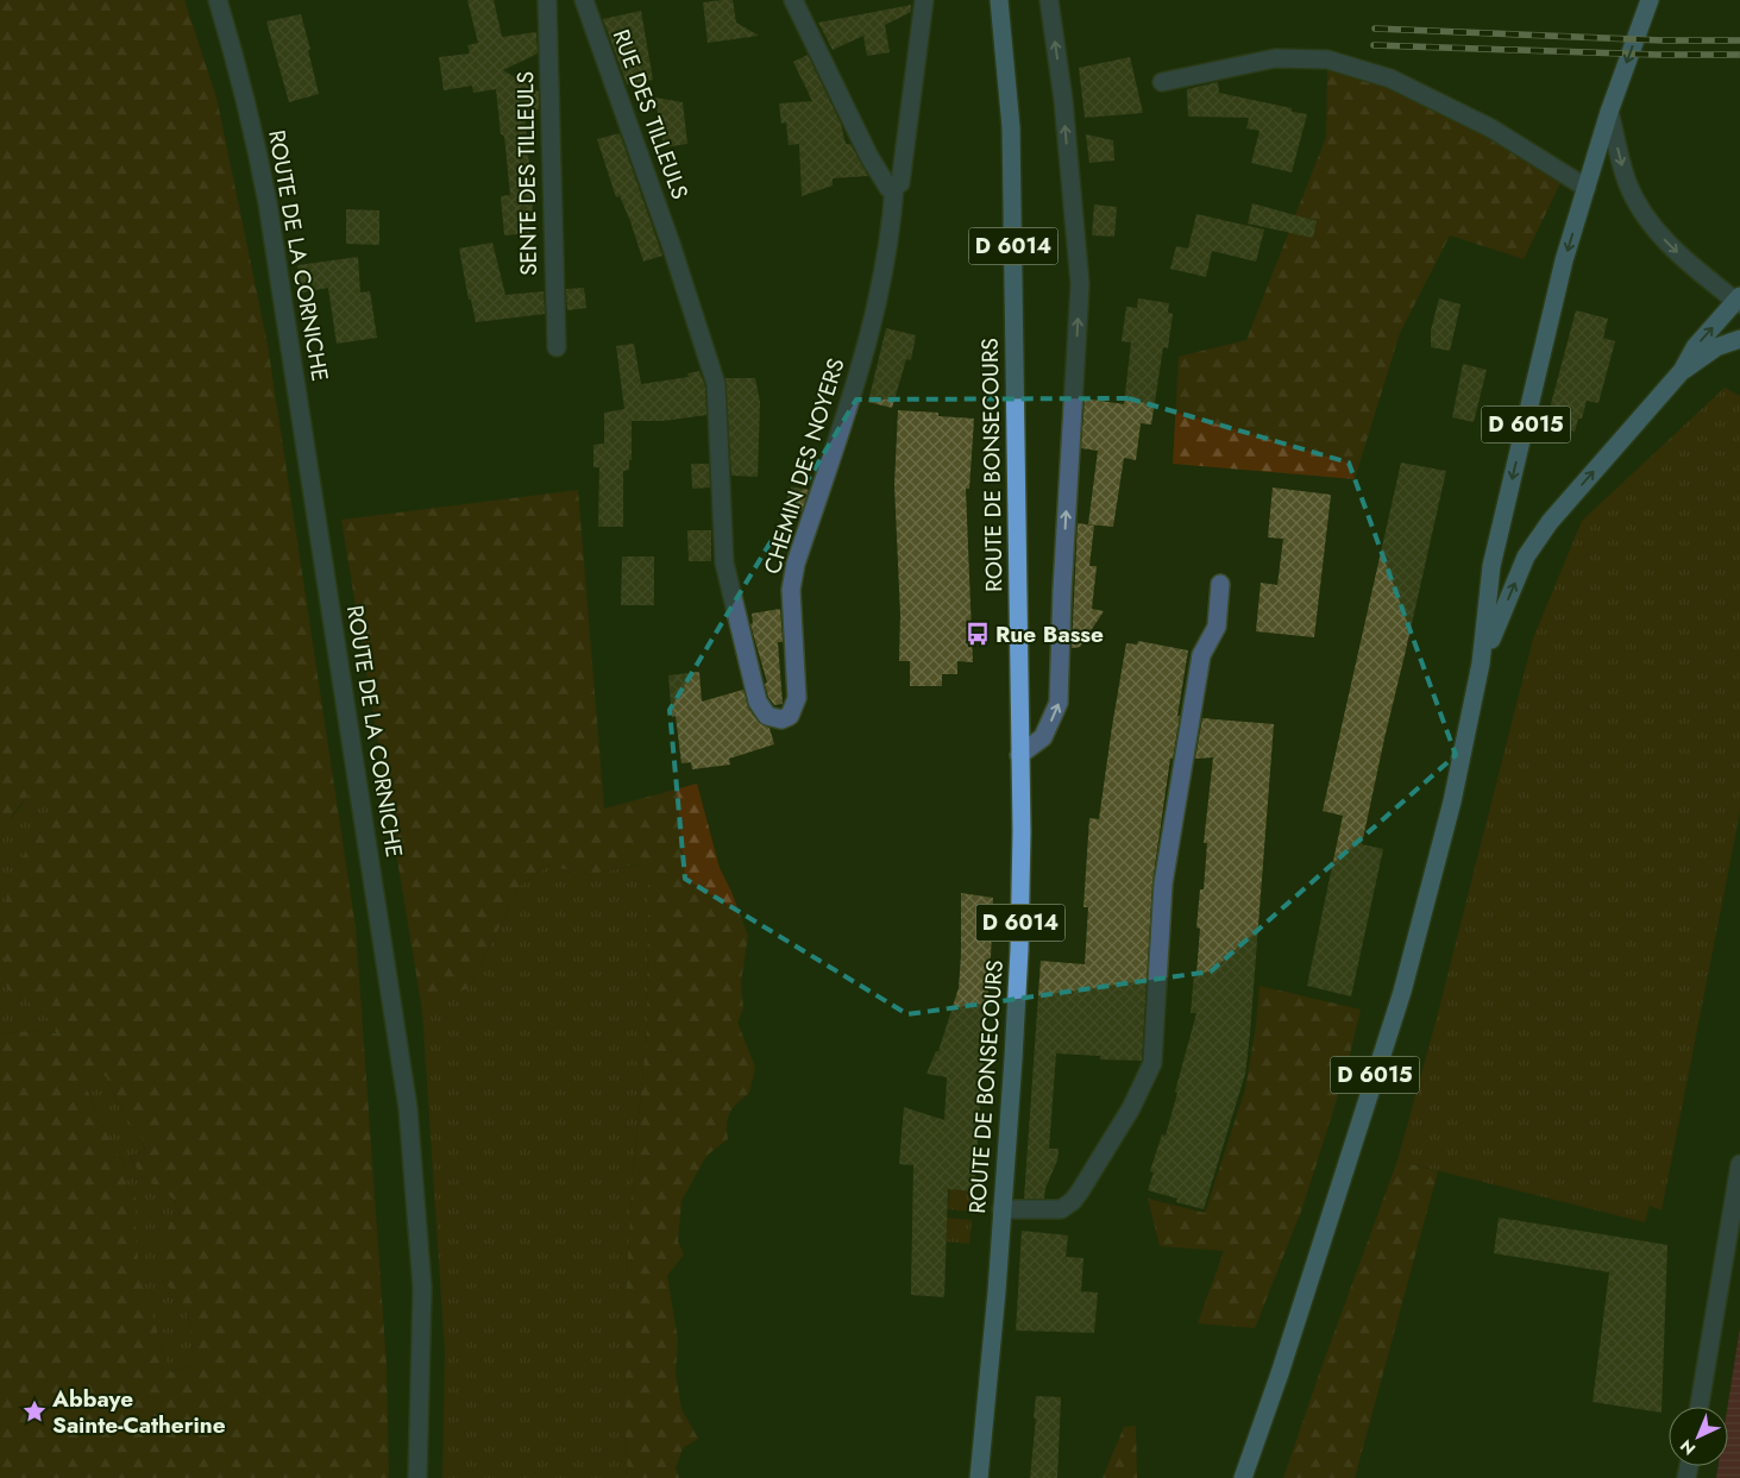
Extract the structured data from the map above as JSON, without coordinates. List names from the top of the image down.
{
  "streets": {
    "main road": ["D 6014", "D 6015", "ROUTE DE BONSECOURS"],
    "street": [
      "RUE DES TILLEULS",
      "SENTE DES TILLEULS",
      "ROUTE DE LA CORNICHE",
      "CHEMIN DES NOYERS"
    ]
  },
  "crossings": [
    ["RUE DES TILLEULS", "CHEMIN DES NOYERS"]
  ],
  "places": {
    "bus stop": ["Rue Basse"],
    "place": ["Abbaye Sainte-Catherine"]
  },
  "north": "bottom left"
}
